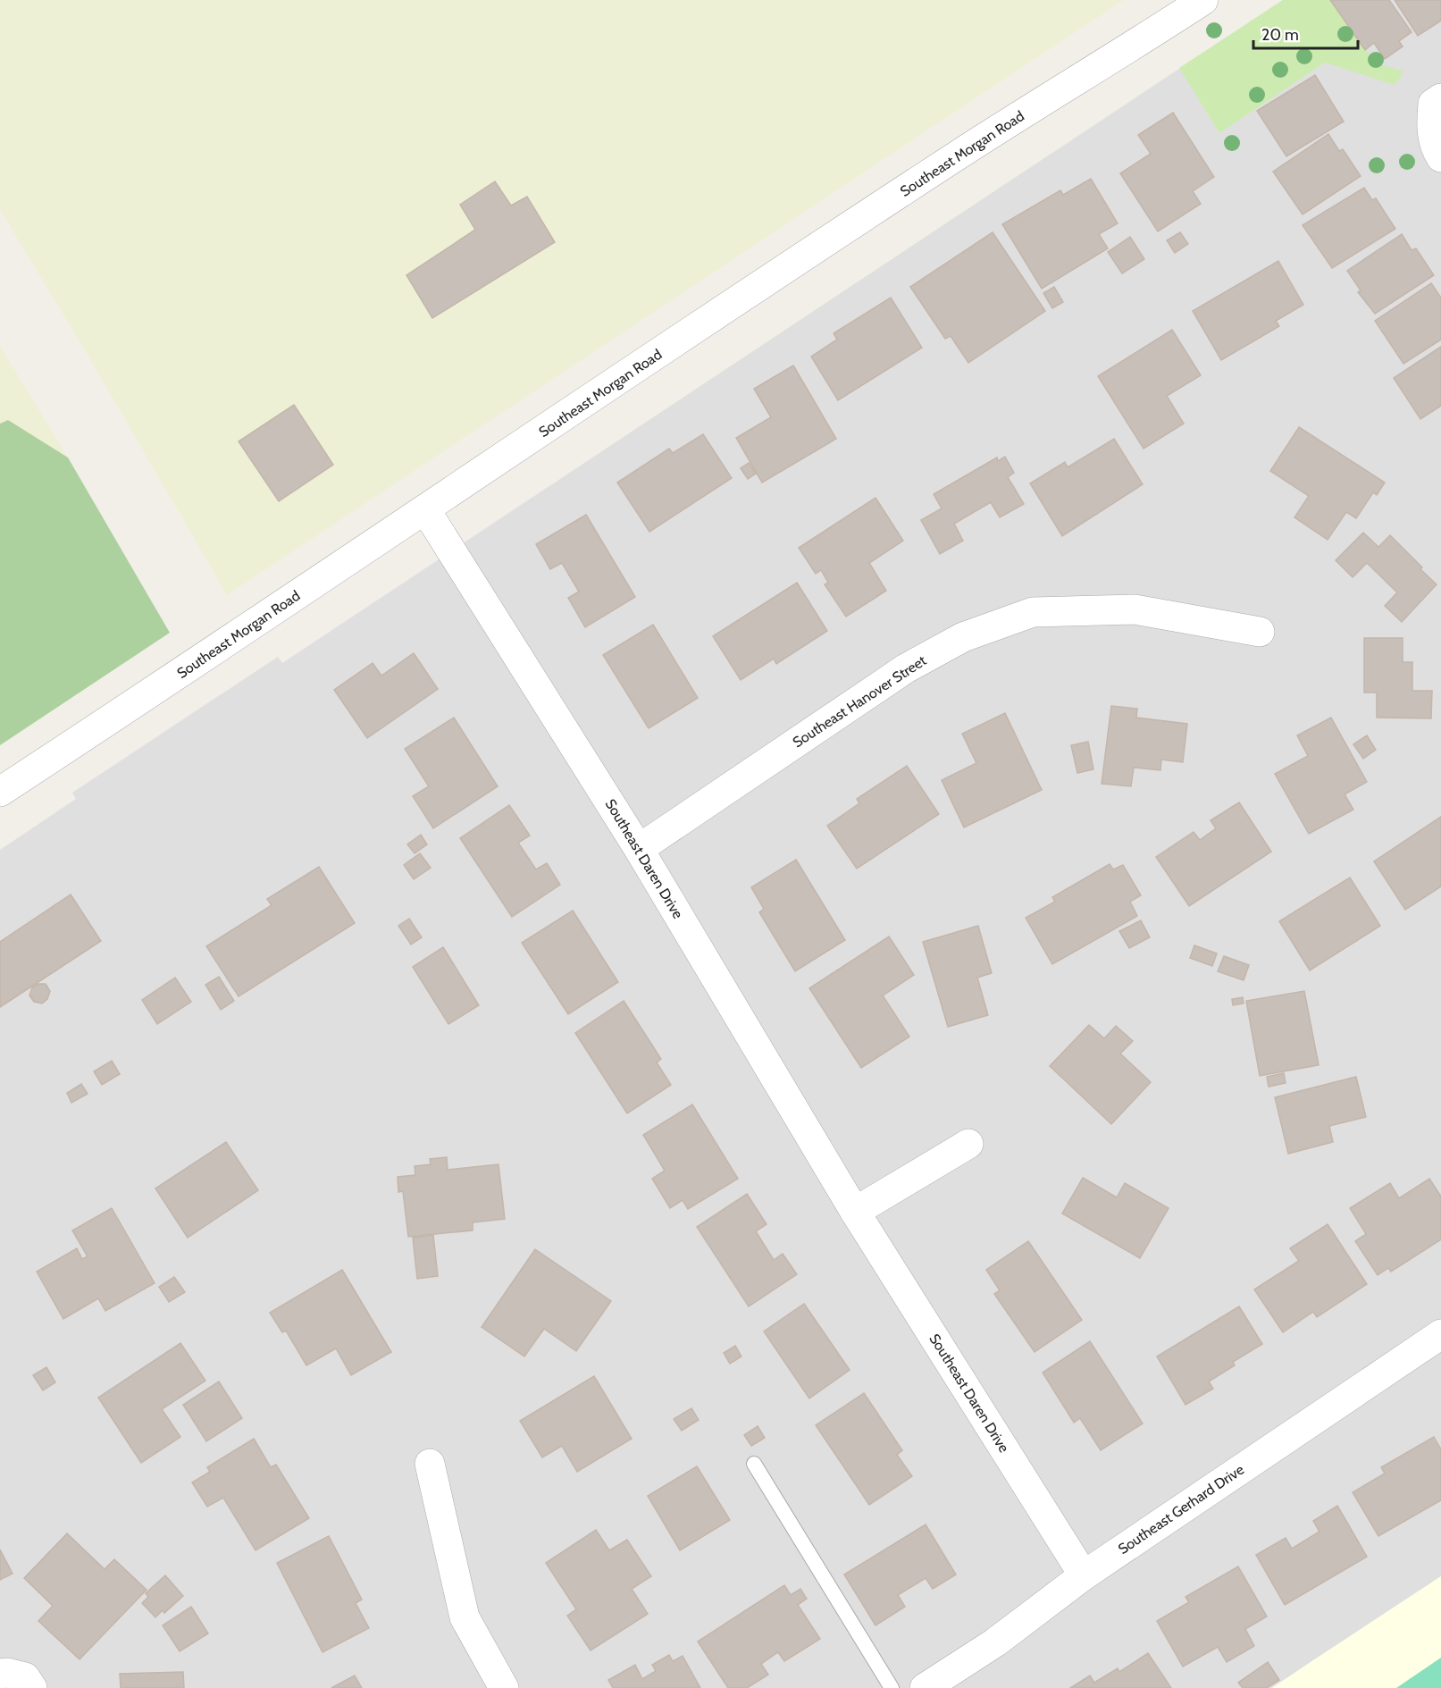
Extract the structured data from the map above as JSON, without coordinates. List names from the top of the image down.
{
  "streets": {
    "street": [
      "Southeast Morgan Road",
      "Southeast Hanover Street",
      "Southeast Daren Drive",
      "Southeast Gerhard Drive"
    ]
  },
  "crossings": [
    ["Southeast Morgan Road", "Southeast Daren Drive"],
    ["Southeast Hanover Street", "Southeast Daren Drive"],
    ["Southeast Daren Drive", "Southeast Gerhard Drive"]
  ],
  "scale_bar": "20 m"
}
